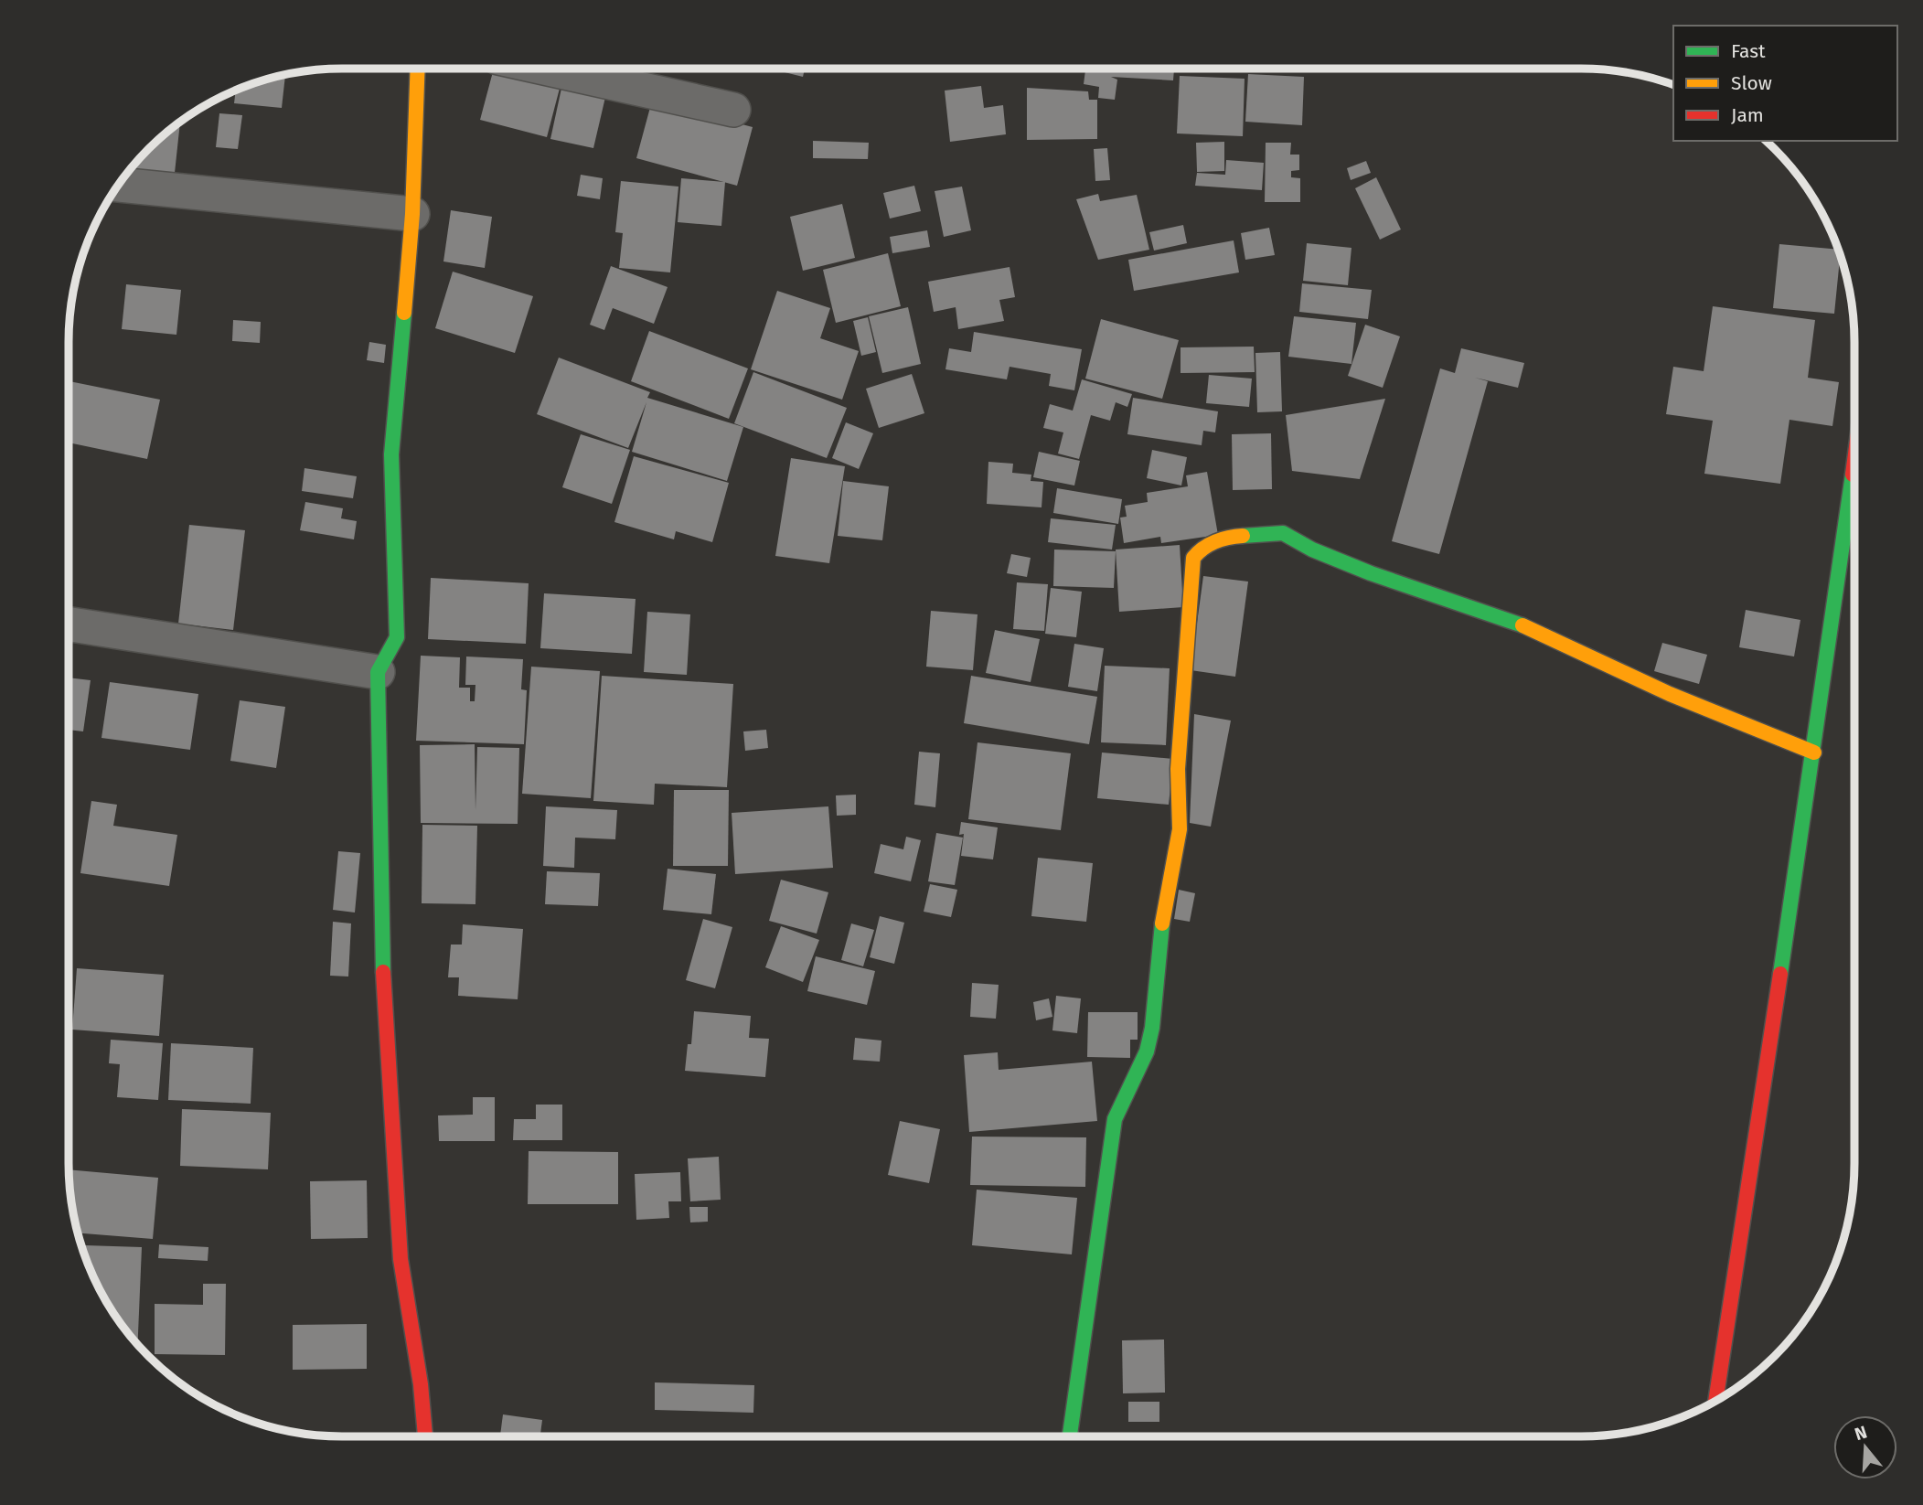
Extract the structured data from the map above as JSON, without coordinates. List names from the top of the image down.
{
  "legend": ["Fast", "Slow", "Jam"],
  "north": "top"
}
